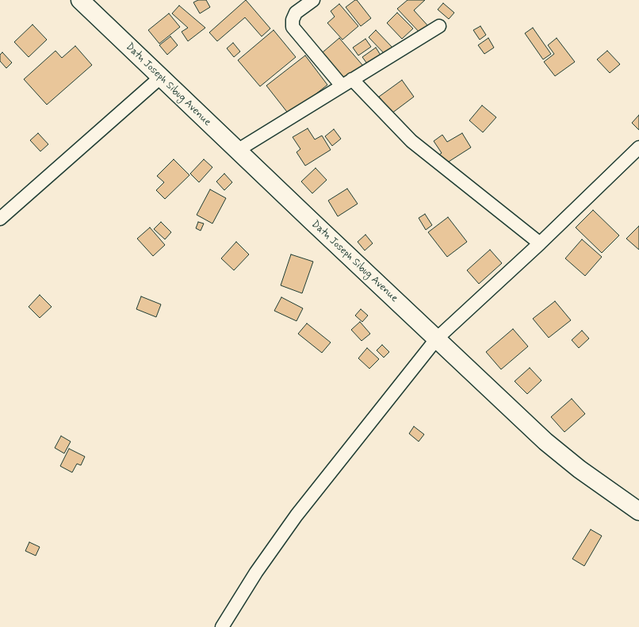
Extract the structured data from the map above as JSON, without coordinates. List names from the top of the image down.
{
  "streets": {
    "main road": ["Datu Joseph Sibug Avenue"]
  }
}
